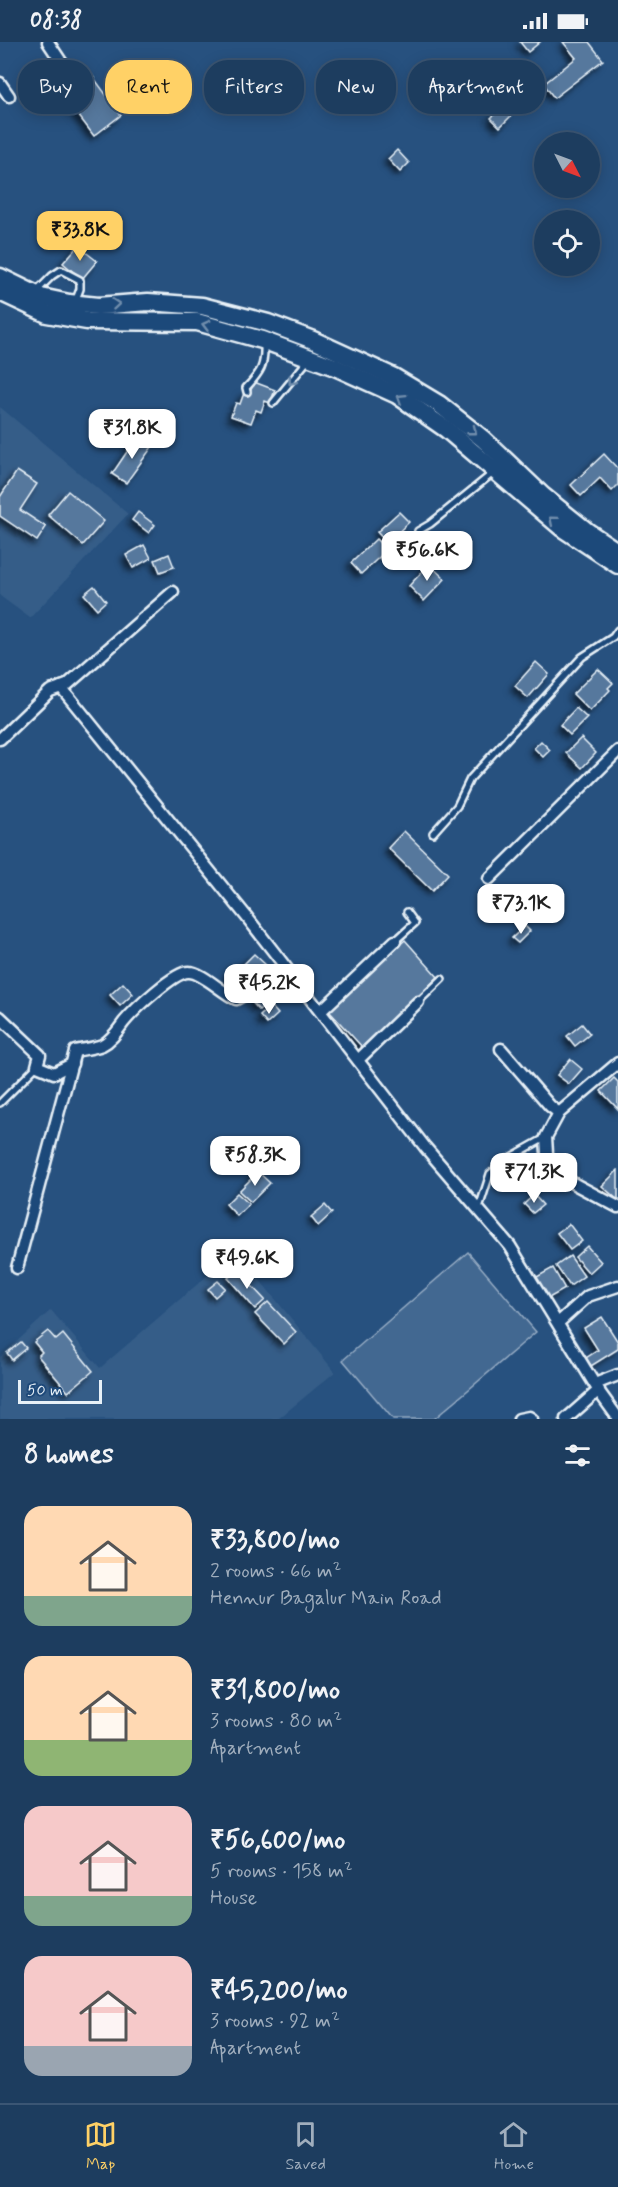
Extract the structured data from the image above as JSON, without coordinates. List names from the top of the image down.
{
  "scale_bar": "50 m",
  "north": "bottom right",
  "page": {
    "status": "08:38",
    "chip": [
      "Buy",
      "Rent",
      "Filters",
      "New",
      "Apartment"
    ],
    "price": [
      "₹33.8K",
      "₹31.8K",
      "₹56.6K",
      "₹73.1K",
      "₹45.2K",
      "₹58.3K",
      "₹71.3K",
      "₹49.6K"
    ],
    "scale": "50 m",
    "heading": "8 homes",
    "list": [
      {
        "name": "₹33,800/mo",
        "note": "2 rooms · 66 m² · Hennur Bagalur Main Road"
      },
      {
        "name": "₹31,800/mo",
        "note": "3 rooms · 80 m² · Apartment"
      },
      {
        "name": "₹56,600/mo",
        "note": "5 rooms · 158 m² · House"
      },
      {
        "name": "₹45,200/mo",
        "note": "3 rooms · 92 m² · Apartment"
      }
    ],
    "tabs": ["Map", "Saved", "Home"]
  }
}
